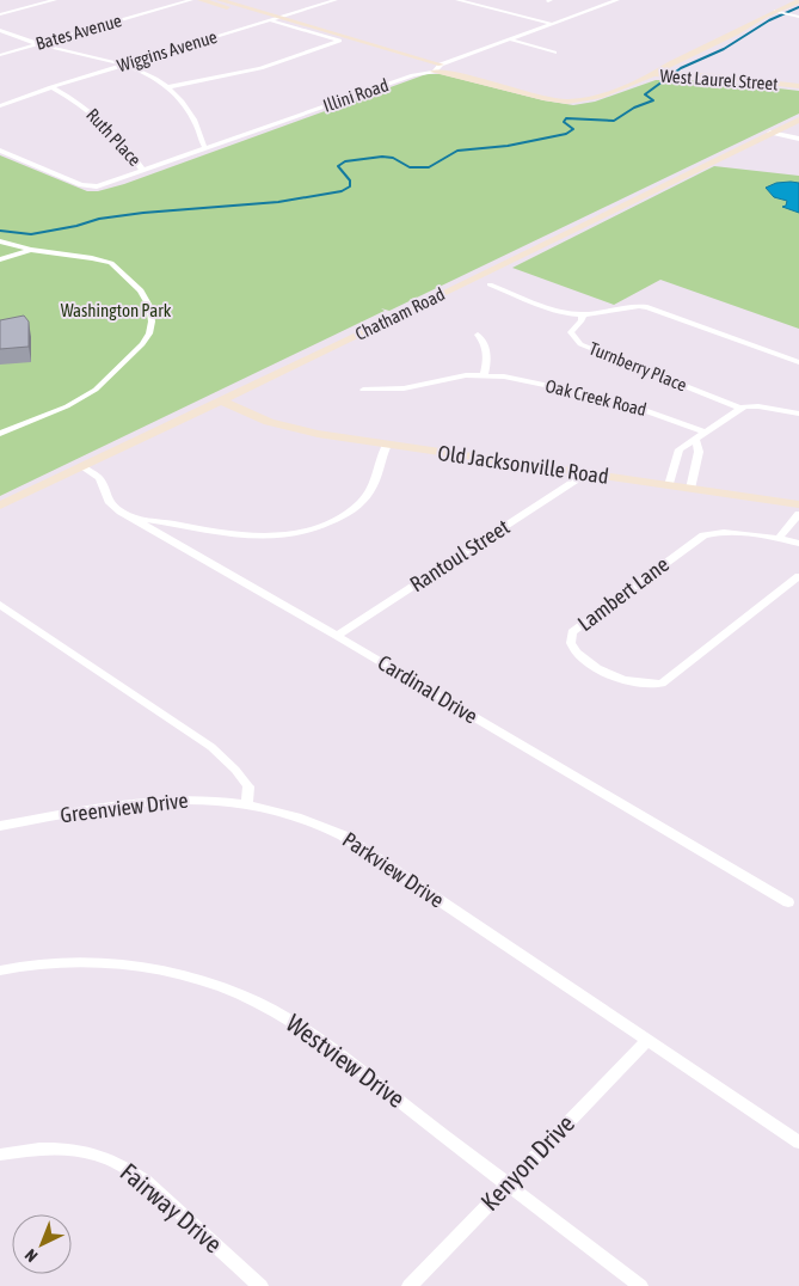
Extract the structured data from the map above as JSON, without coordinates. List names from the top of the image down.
{
  "streets": {
    "street": [
      "Bates Avenue",
      "Wiggins Avenue",
      "West Laurel Street",
      "Illini Road",
      "Ruth Place",
      "Chatham Road",
      "Turnberry Place",
      "Oak Creek Road",
      "Old Jacksonville Road",
      "Rantoul Street",
      "Lambert Lane",
      "Cardinal Drive",
      "Greenview Drive",
      "Parkview Drive",
      "Westview Drive",
      "Kenyon Drive",
      "Fairway Drive"
    ]
  },
  "crossings": [
    ["Wiggins Avenue", "Ruth Place"],
    ["West Laurel Street", "Illini Road"],
    ["Illini Road", "Ruth Place"],
    ["Chatham Road", "Cardinal Drive"],
    ["Old Jacksonville Road", "Rantoul Street"],
    ["Rantoul Street", "Cardinal Drive"],
    ["Greenview Drive", "Parkview Drive"],
    ["Parkview Drive", "Kenyon Drive"],
    ["Westview Drive", "Kenyon Drive"]
  ],
  "parks": ["Washington Park"],
  "north": "bottom left"
}
